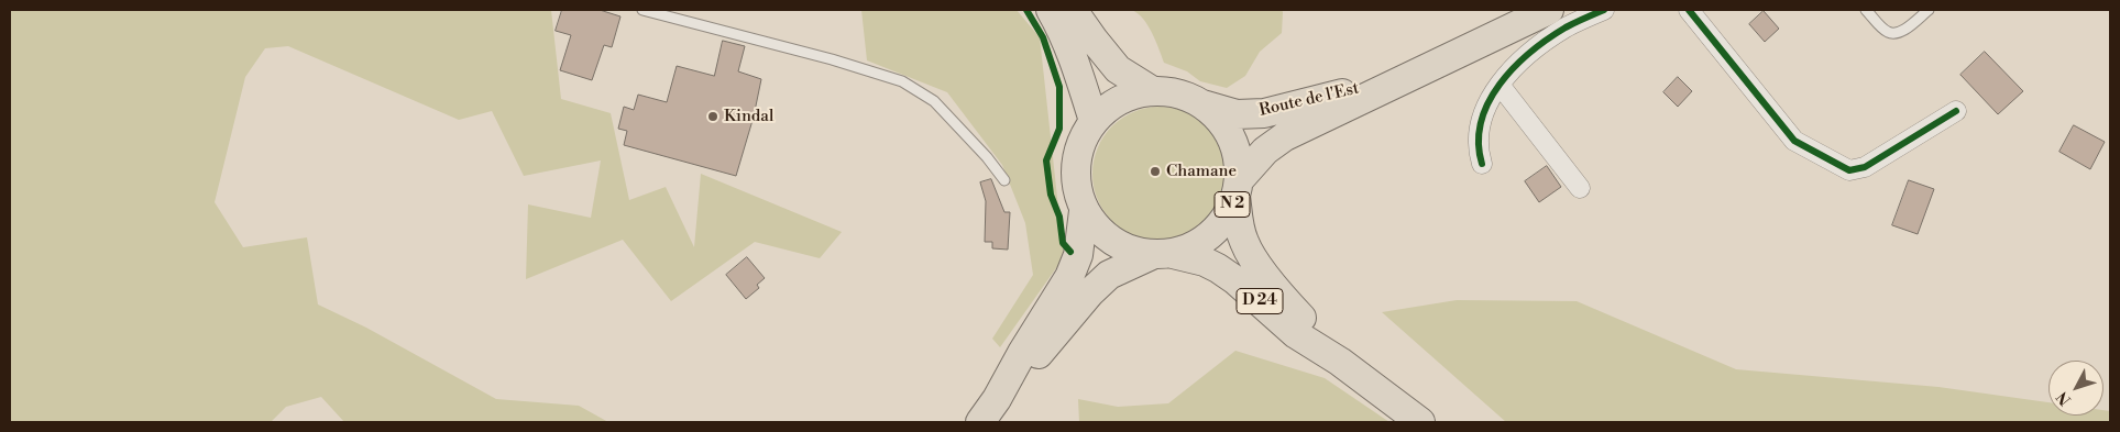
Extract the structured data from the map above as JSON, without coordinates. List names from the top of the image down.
{
  "streets": {
    "main road": ["Route de l'Est", "N 2", "D 24"]
  },
  "crossings": [
    ["Route de l'Est", "N 2"],
    ["Route de l'Est", "D 24"],
    ["N 2", "D 24"]
  ],
  "places": ["Kindal", "Chamane"],
  "north": "bottom left"
}
